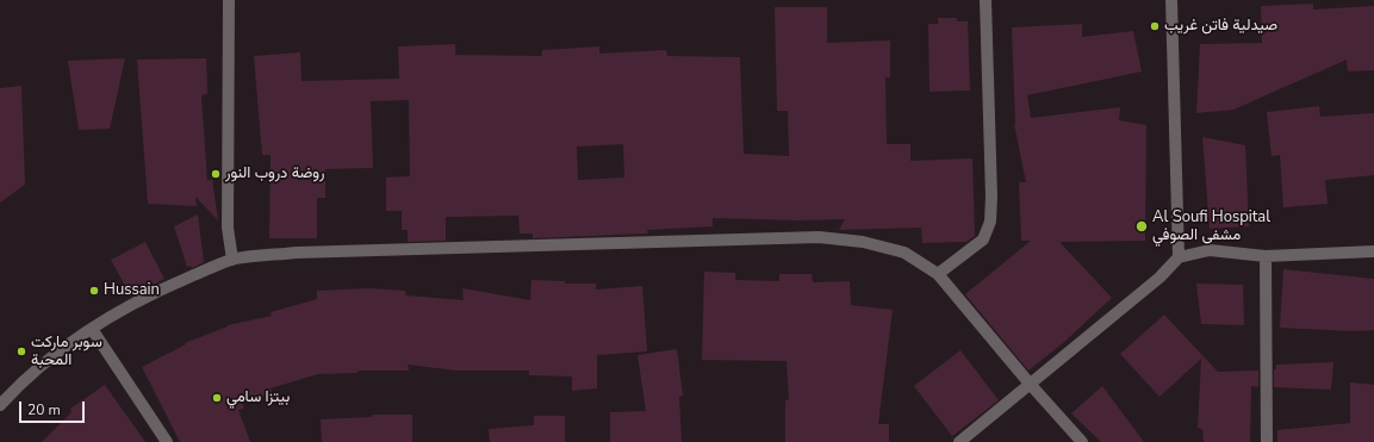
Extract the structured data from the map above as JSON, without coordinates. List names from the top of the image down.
{
  "places": [
    "صيدلية فاتن غريب",
    "روضة دروب النور",
    "Al Soufi Hospital مشفى الصوفي",
    "Hussain",
    "سوبر ماركت المحبة",
    "بيتزا سامي"
  ],
  "scale_bar": "20 m"
}
